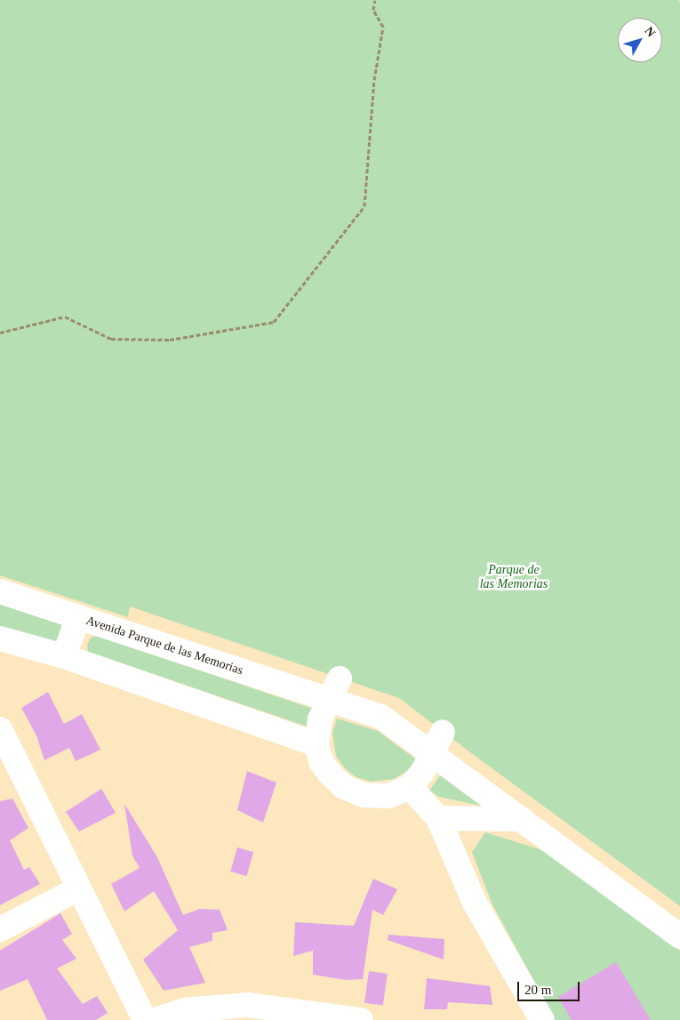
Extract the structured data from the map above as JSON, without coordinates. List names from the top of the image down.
{
  "streets": {
    "street": ["Avenida Parque de las Memorias"]
  },
  "parks": ["Parque de las Memorias"],
  "scale_bar": "20 m",
  "north": "top right"
}
